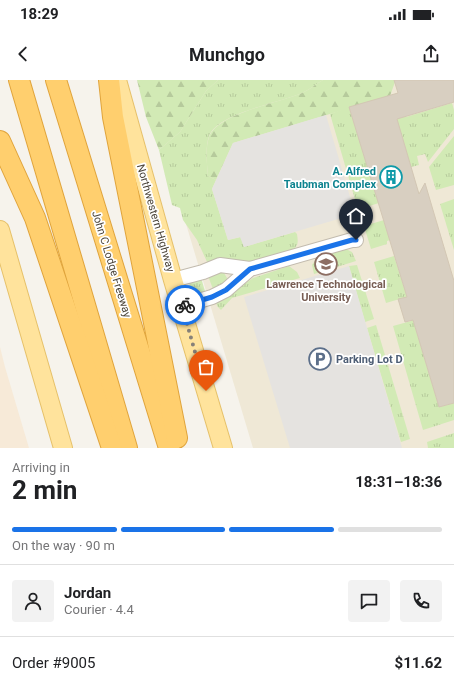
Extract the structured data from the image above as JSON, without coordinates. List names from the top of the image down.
{
  "streets": {
    "highway": ["John C Lodge Freeway"],
    "main road": ["Northwestern Highway"]
  },
  "places": {
    "building": ["A. Alfred Taubman Complex"],
    "school or university": ["Lawrence Technological University"],
    "parking": ["Parking Lot D"]
  },
  "page": {
    "status": "18:29",
    "header": "Munchgo",
    "heading": ["2 min", "Arriving in", "18:31–18:36"],
    "panel": [
      "Jordan",
      "Courier · 4.4",
      "Order #9005",
      "$11.62"
    ],
    "bar": "On the way · 90 m"
  }
}
